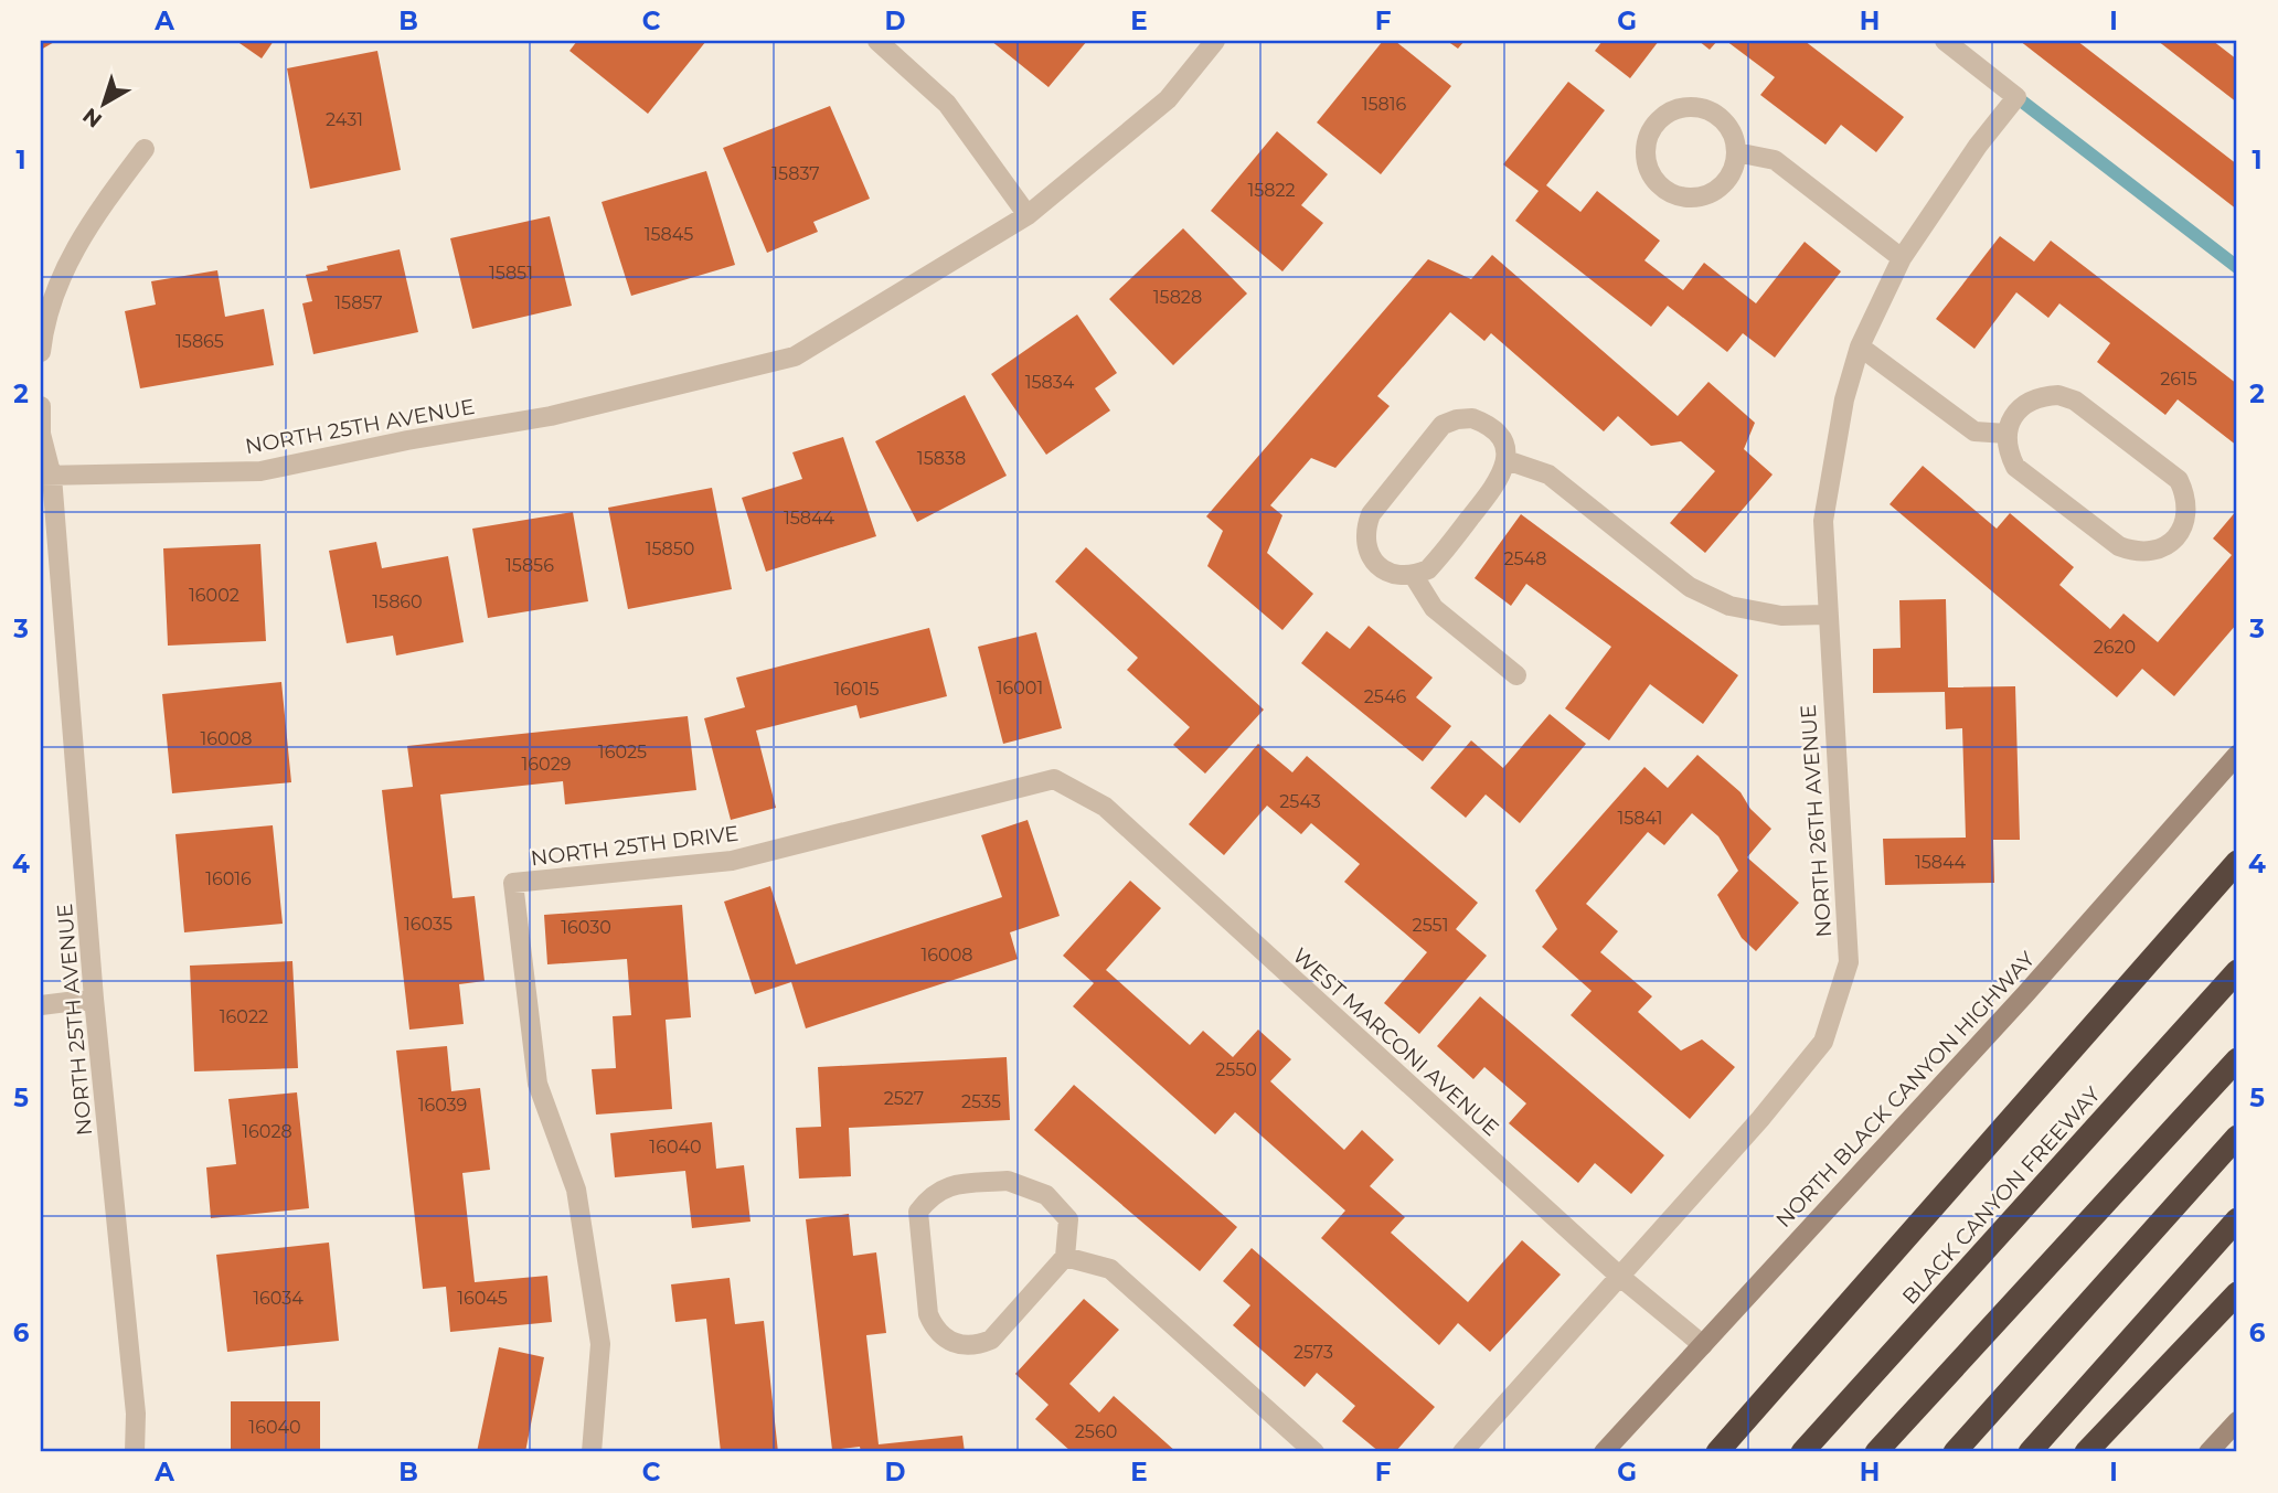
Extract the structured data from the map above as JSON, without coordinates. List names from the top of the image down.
{
  "streets": {
    "highway": ["BLACK CANYON FREEWAY"],
    "main road": ["NORTH BLACK CANYON HIGHWAY"],
    "street": [
      "NORTH 25TH AVENUE",
      "NORTH 26TH AVENUE",
      "NORTH 25TH DRIVE",
      "WEST MARCONI AVENUE"
    ]
  },
  "crossings": [
    ["NORTH 26TH AVENUE", "WEST MARCONI AVENUE"],
    ["NORTH 25TH DRIVE", "WEST MARCONI AVENUE"],
    ["WEST MARCONI AVENUE", "NORTH BLACK CANYON HIGHWAY"]
  ],
  "house_numbers": [
    "15816",
    "2431",
    "15837",
    "15822",
    "15845",
    "15851",
    "15828",
    "15857",
    "15865",
    "2615",
    "15834",
    "15838",
    "15844",
    "15850",
    "2548",
    "15856",
    "16002",
    "15860",
    "2620",
    "16001",
    "16015",
    "2546",
    "16008",
    "16025",
    "16029",
    "2543",
    "15841",
    "15844",
    "16016",
    "16035",
    "2551",
    "16030",
    "16008",
    "16022",
    "2550",
    "2527",
    "2535",
    "16039",
    "16028",
    "16040",
    "16034",
    "16045",
    "2573",
    "16040",
    "2560"
  ],
  "north": "bottom left",
  "grid": {
    "columns": [
      "A",
      "B",
      "C",
      "D",
      "E",
      "F",
      "G",
      "H",
      "I"
    ],
    "rows": [
      "1",
      "2",
      "3",
      "4",
      "5",
      "6"
    ]
  }
}
